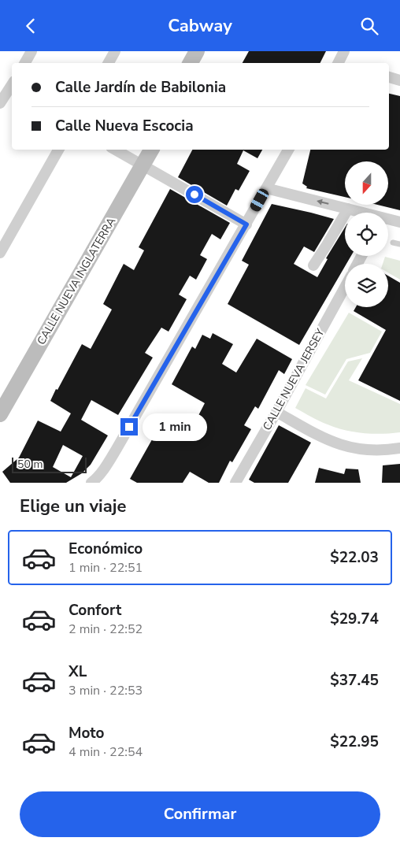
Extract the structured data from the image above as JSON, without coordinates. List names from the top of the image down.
{
  "streets": {
    "street": ["CALLE NUEVA INGLATERRA", "CALLE NUEVA JERSEY"]
  },
  "scale_bar": "50 m",
  "north": "bottom",
  "page": {
    "header": "Cabway",
    "banner": ["Calle Jardín de Babilonia", "Calle Nueva Escocia"],
    "bubble": "1 min",
    "scale": "50 m",
    "heading": "Elige un viaje",
    "list": [
      {
        "name": "Económico",
        "note": "1 min · 22:51",
        "value": "$22.03"
      },
      {
        "name": "Confort",
        "note": "2 min · 22:52",
        "value": "$29.74"
      },
      {
        "name": "XL",
        "note": "3 min · 22:53",
        "value": "$37.45"
      },
      {
        "name": "Moto",
        "note": "4 min · 22:54",
        "value": "$22.95"
      }
    ],
    "buttons": "Confirmar"
  }
}
